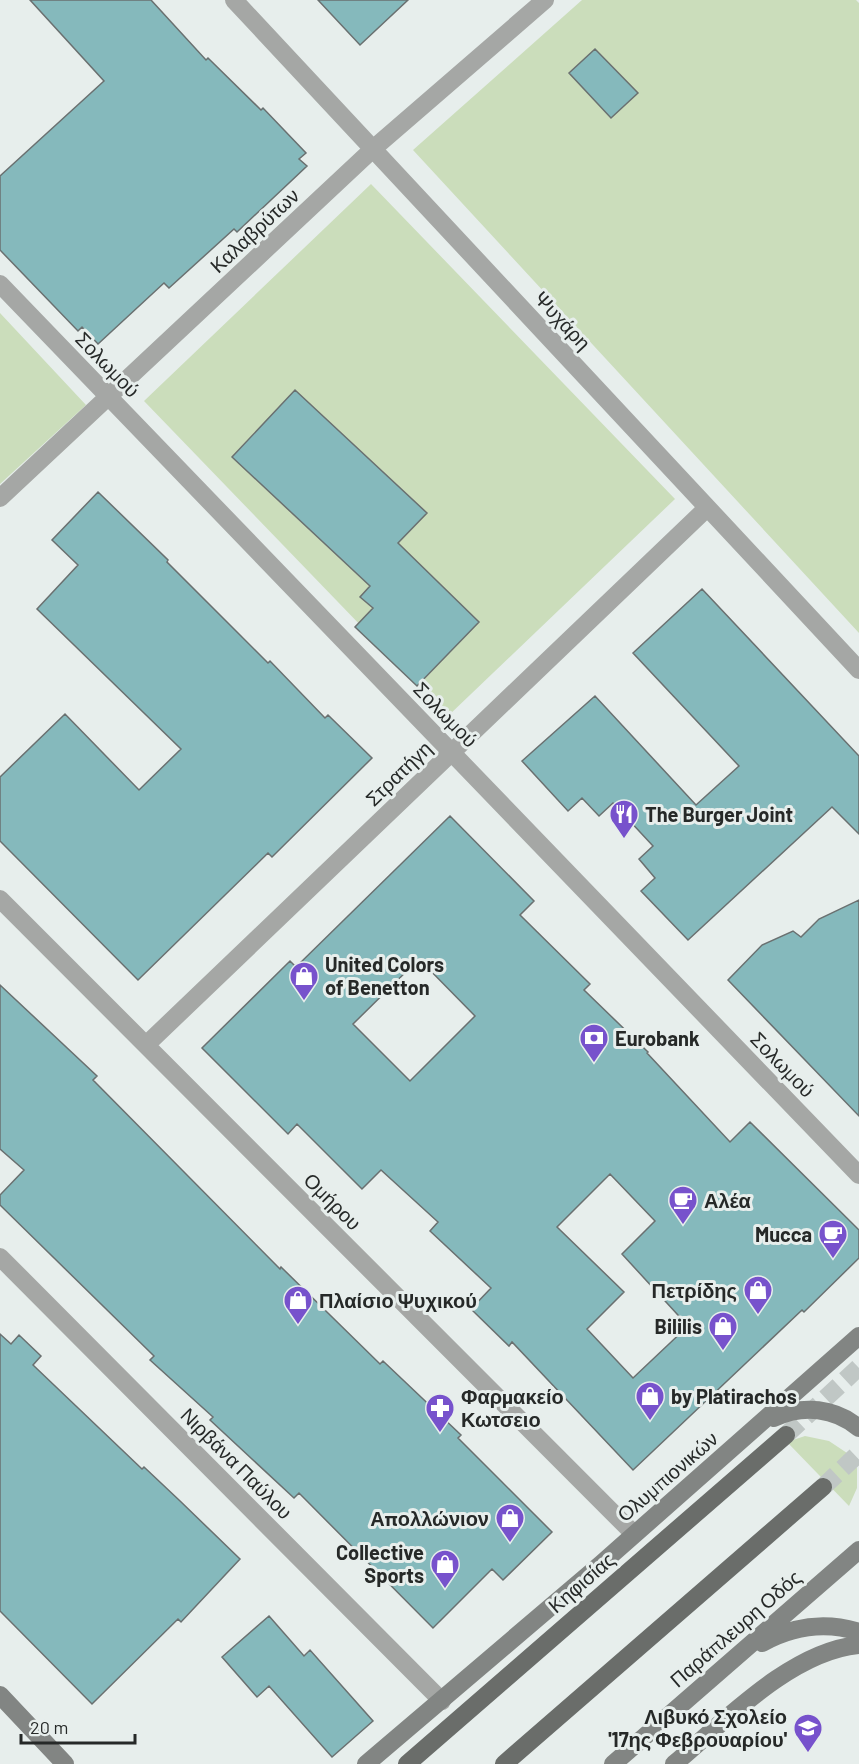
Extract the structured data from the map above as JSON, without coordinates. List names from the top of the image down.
{
  "streets": {
    "main road": ["Κηφισίας"],
    "street": [
      "Καλαβρύτων",
      "Ψυχάρη",
      "Σολωμού",
      "Στρατήγη",
      "Ομήρου",
      "Νιρβάνα Παύλου",
      "Ολυμπιονικών",
      "Παράπλευρη Οδός"
    ]
  },
  "crossings": [
    ["Καλαβρύτων", "Ψυχάρη"],
    ["Καλαβρύτων", "Σολωμού"],
    ["Ψυχάρη", "Στρατήγη"],
    ["Σολωμού", "Στρατήγη"],
    ["Στρατήγη", "Ομήρου"],
    ["Ομήρου", "Ολυμπιονικών"],
    ["Νιρβάνα Παύλου", "Ολυμπιονικών"]
  ],
  "places": {
    "restaurant": ["The Burger Joint"],
    "shop": [
      "United Colors of Benetton",
      "Πετρίδης",
      "Πλαίσιο Ψυχικού",
      "Bililis",
      "by Platirachos",
      "Απολλώνιον",
      "Collective Sports"
    ],
    "bank": ["Eurobank"],
    "cafe": ["Αλέα", "Mucca"],
    "pharmacy": ["Φαρμακείο Κωτσειο"],
    "school or university": ["Λιβυκό Σχολείο '17ης Φεβρουαρίου'"]
  },
  "scale_bar": "20 m"
}
